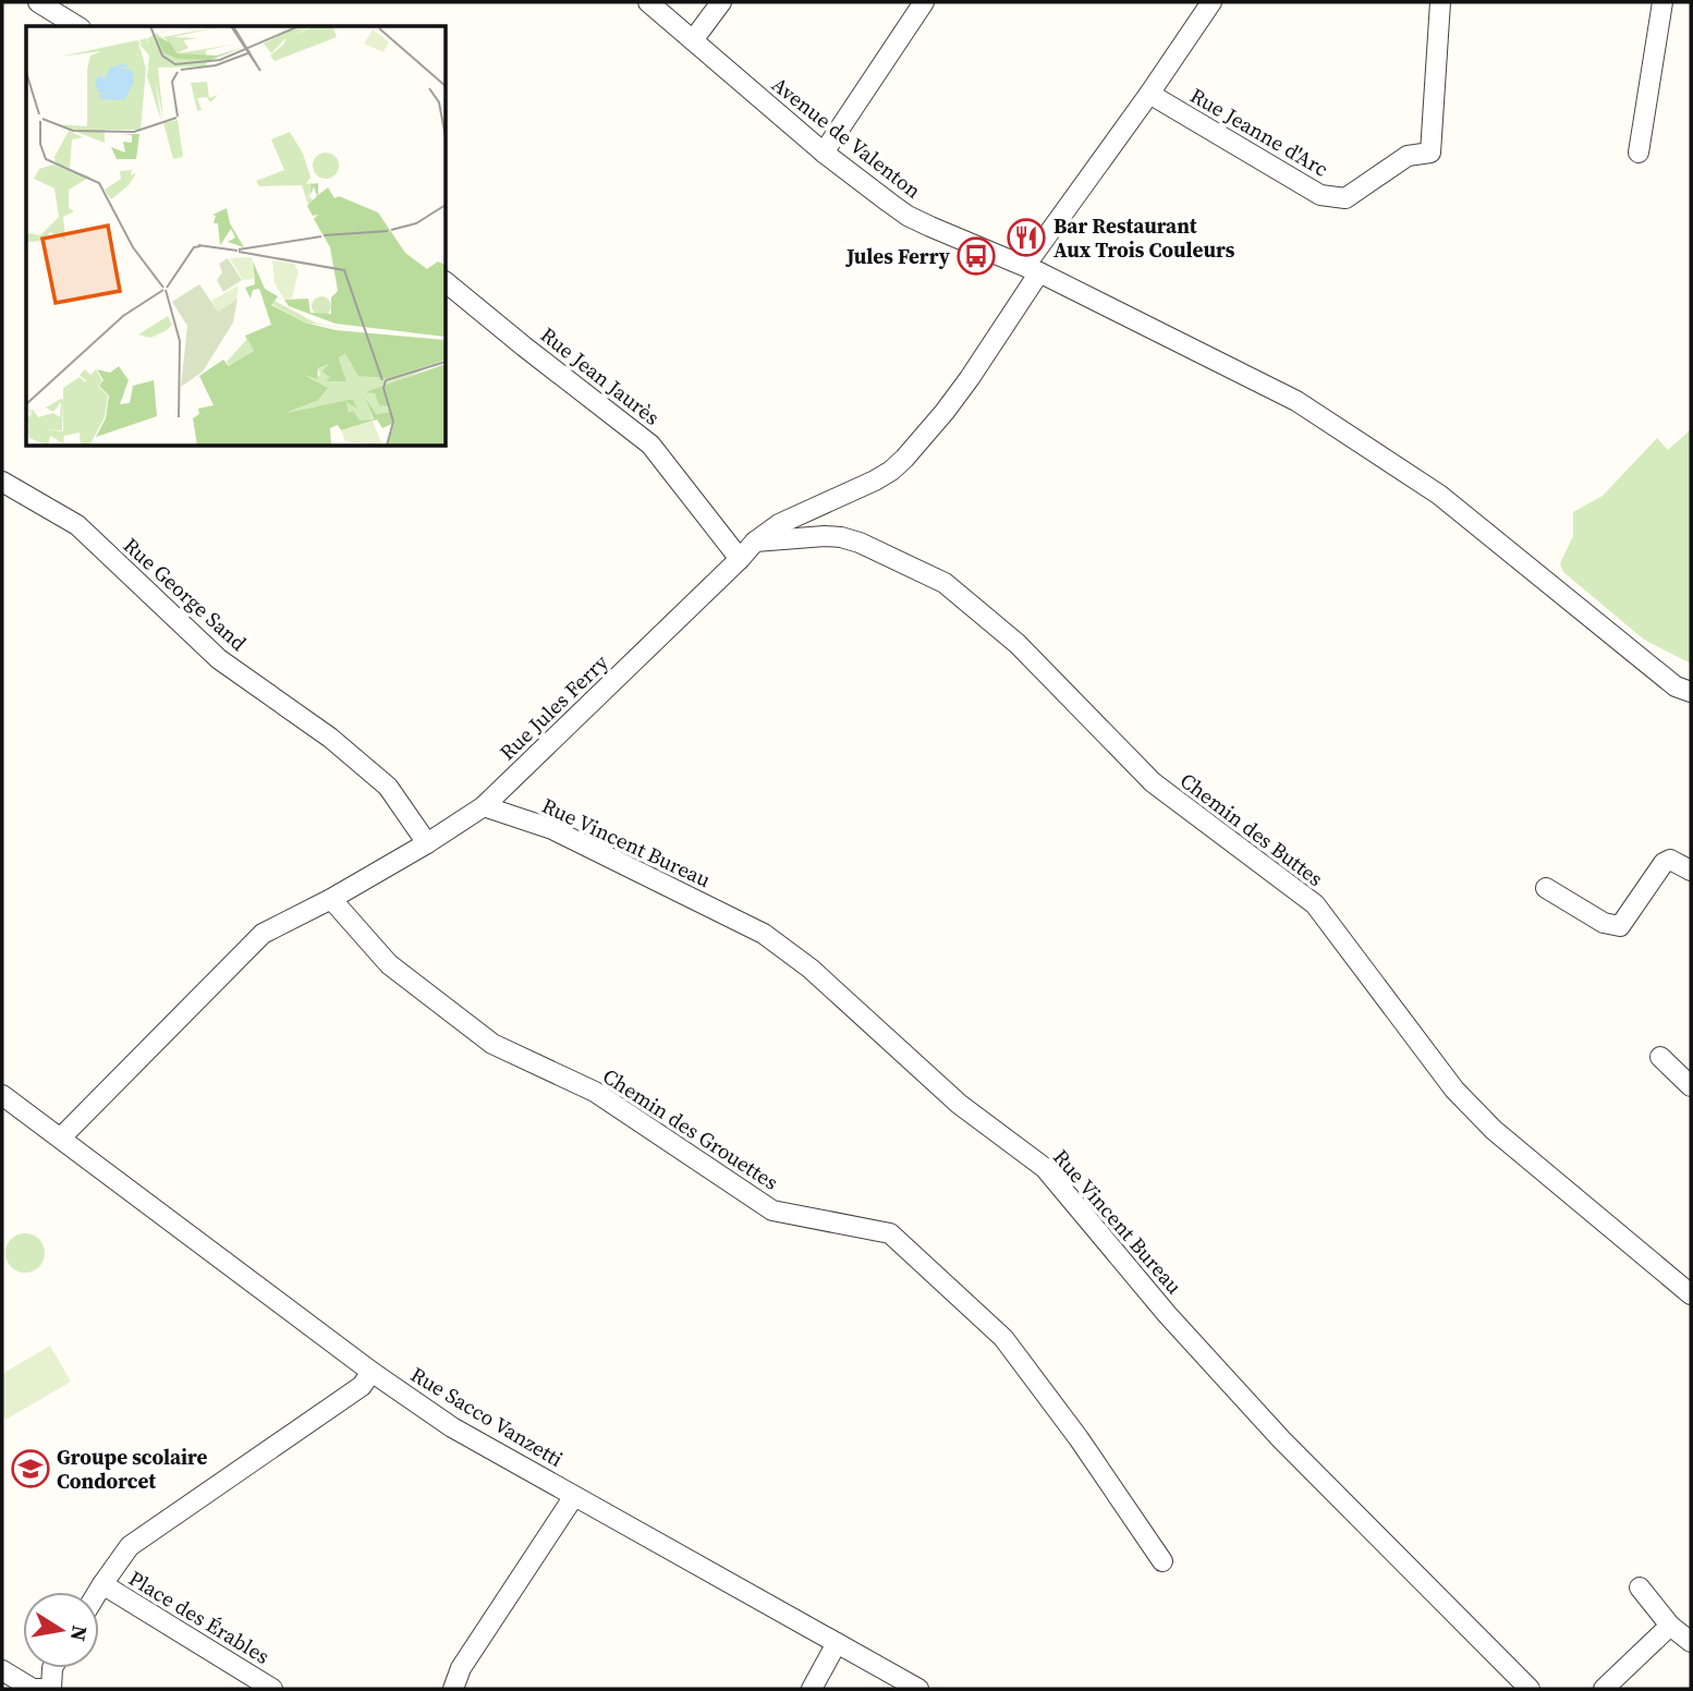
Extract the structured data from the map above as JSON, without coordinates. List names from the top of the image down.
{
  "streets": {
    "street": [
      "Rue Jeanne d'Arc",
      "Avenue de Valenton",
      "Rue Jean Jaurès",
      "Rue George Sand",
      "Rue Jules Ferry",
      "Chemin des Buttes",
      "Rue Vincent Bureau",
      "Chemin des Grouettes",
      "Rue Sacco Vanzetti",
      "Place des Érables"
    ]
  },
  "crossings": [
    ["Rue Jeanne d'Arc", "Rue Jules Ferry"],
    ["Avenue de Valenton", "Rue Jules Ferry"],
    ["Rue Jean Jaurès", "Rue Jules Ferry"],
    ["Rue George Sand", "Rue Jules Ferry"],
    ["Rue Jules Ferry", "Chemin des Buttes"],
    ["Rue Jules Ferry", "Rue Vincent Bureau"],
    ["Rue Jules Ferry", "Chemin des Grouettes"],
    ["Rue Jules Ferry", "Rue Sacco Vanzetti"]
  ],
  "places": {
    "restaurant": ["Bar Restaurant Aux Trois Couleurs"],
    "bus stop": ["Jules Ferry"],
    "school or university": ["Groupe scolaire Condorcet"]
  },
  "north": "right"
}
